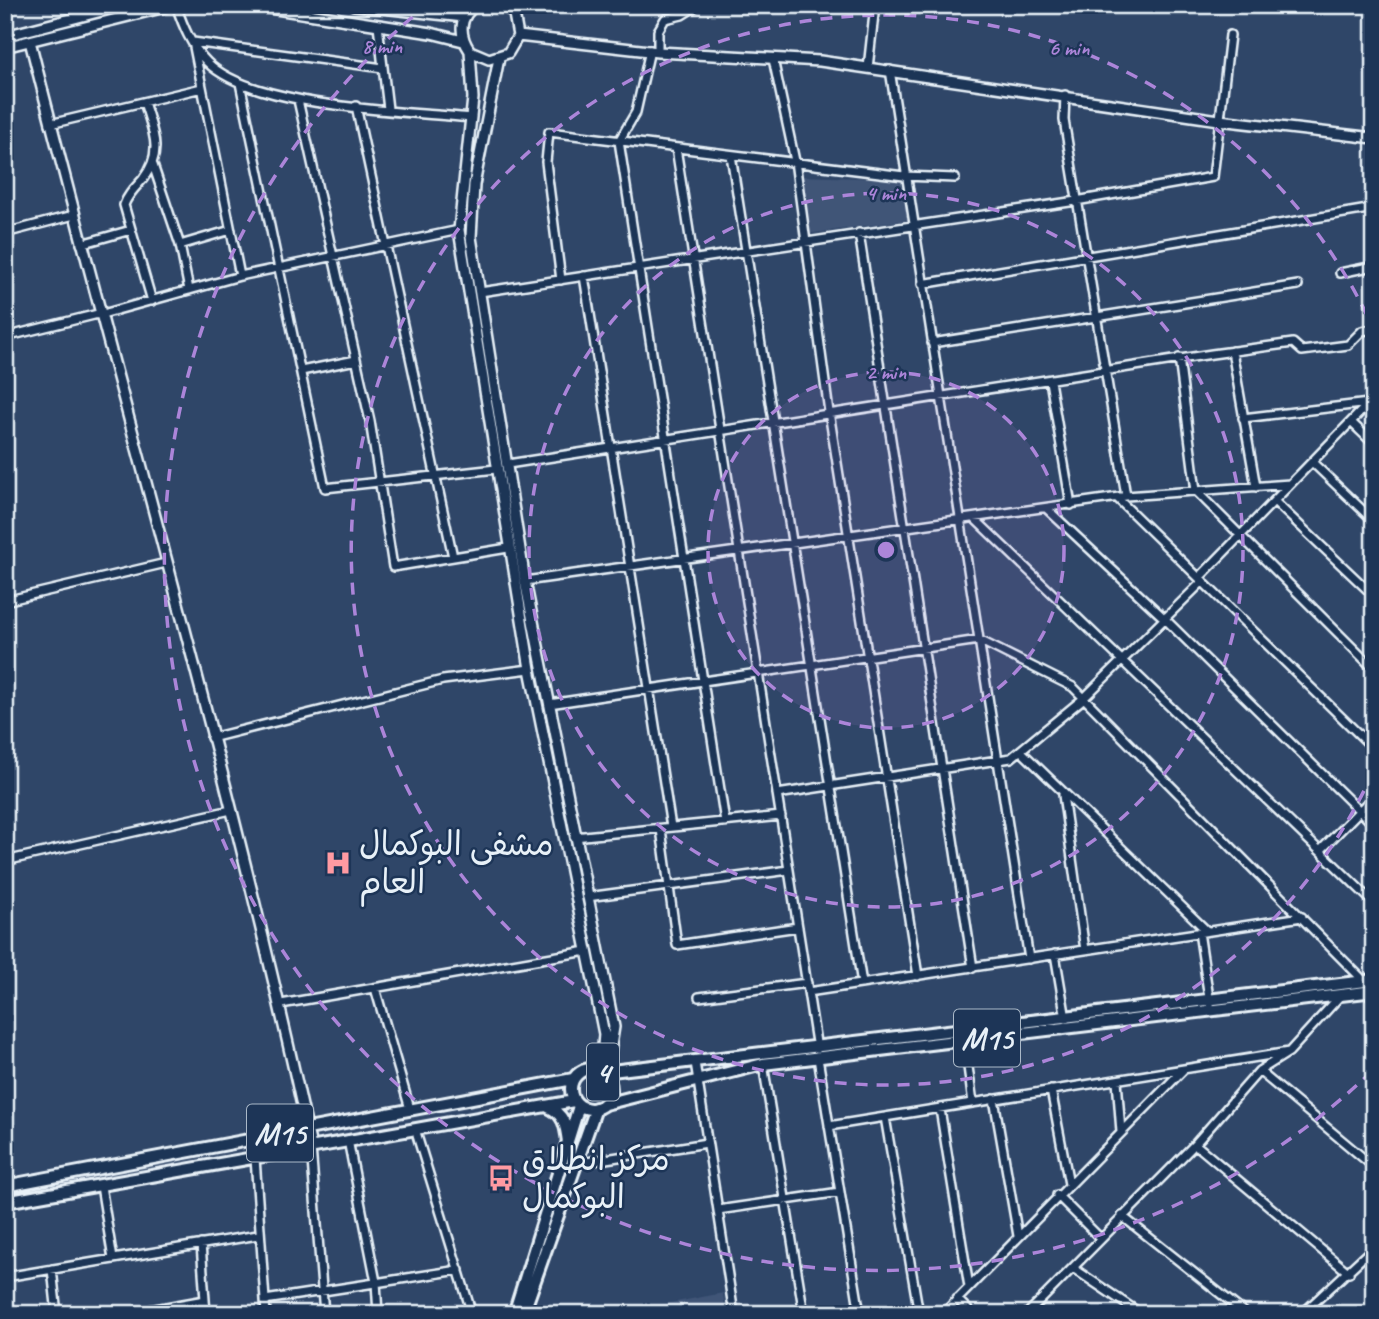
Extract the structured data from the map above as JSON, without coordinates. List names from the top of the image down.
{
  "streets": {
    "main road": ["M15", "4"]
  },
  "crossings": [
    ["M15", "4"]
  ],
  "places": {
    "hospital": ["مشفى البوكمال العام"],
    "bus stop": ["مركز انطلاق البوكمال"]
  },
  "rings": [
    "8 min",
    "6 min",
    "4 min",
    "2 min"
  ]
}
